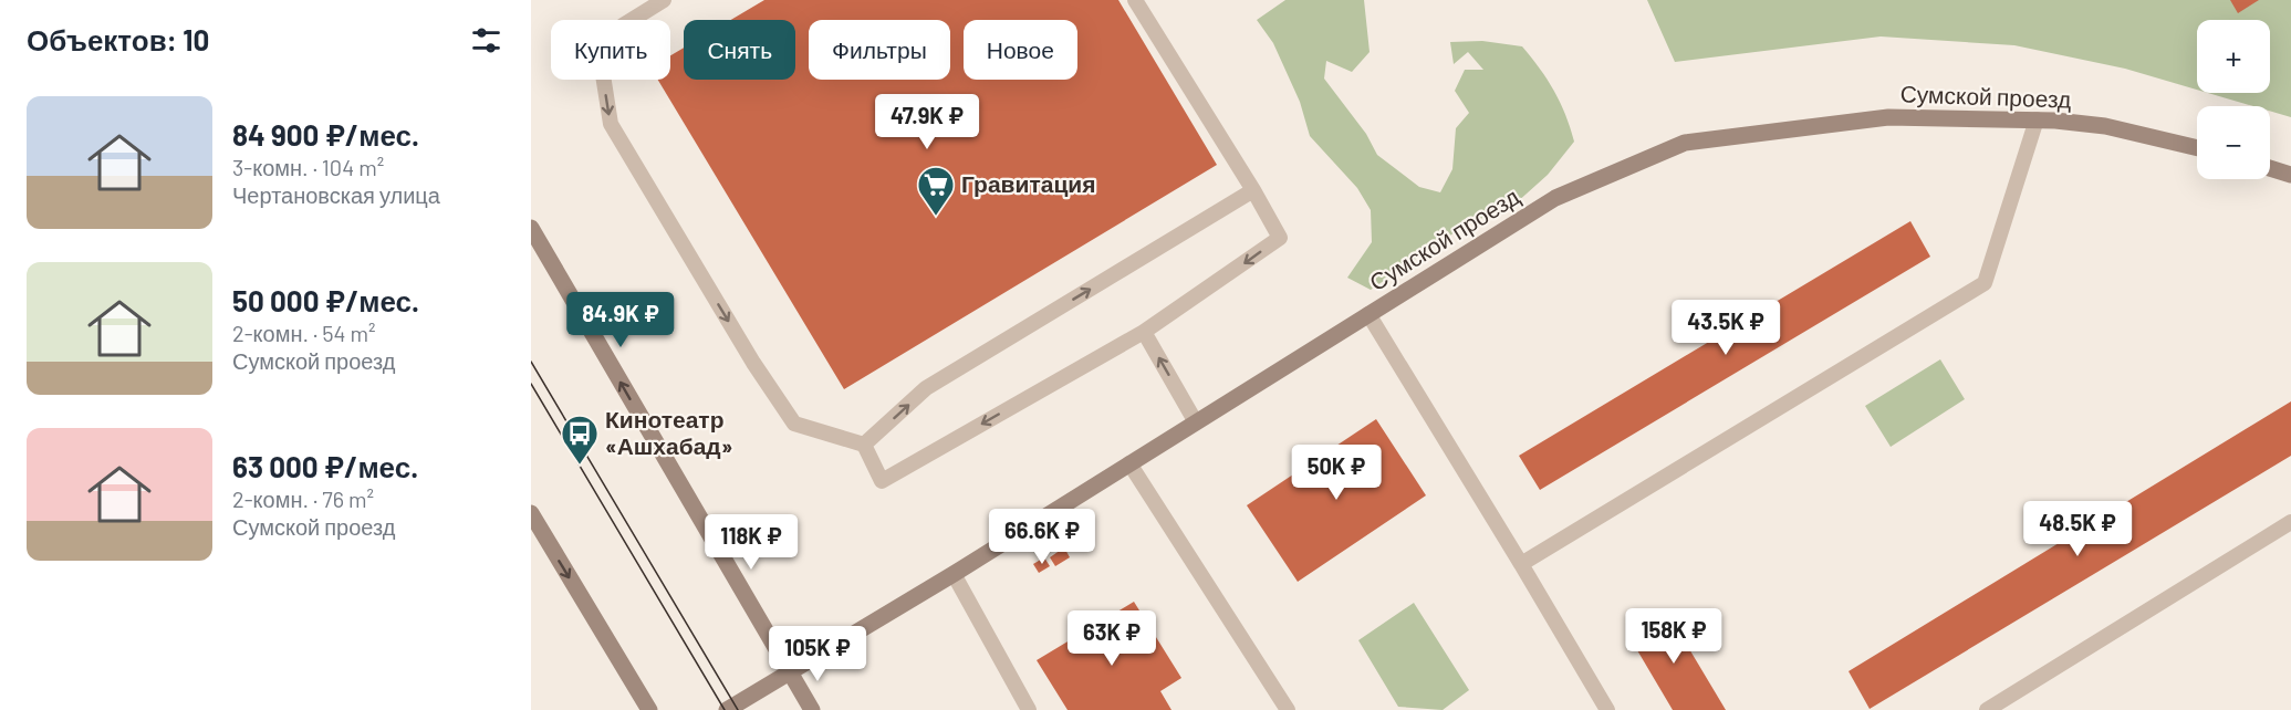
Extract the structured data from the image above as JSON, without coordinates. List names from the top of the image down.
{
  "streets": {
    "street": ["Сумской проезд"]
  },
  "places": {
    "supermarket": ["Гравитация"],
    "bus stop": ["Кинотеатр «Ашхабад»"]
  },
  "page": {
    "heading": "Объектов: 10",
    "map_buttons": ["+", "−"],
    "chip": [
      "Купить",
      "Снять",
      "Фильтры",
      "Новое"
    ],
    "list": [
      {
        "name": "84 900 ₽/мес.",
        "note": "3-комн. · 104 m² · Чертановская улица"
      },
      {
        "name": "50 000 ₽/мес.",
        "note": "2-комн. · 54 m² · Сумской проезд"
      },
      {
        "name": "63 000 ₽/мес.",
        "note": "2-комн. · 76 m² · Сумской проезд"
      }
    ],
    "price": [
      "47.9K ₽",
      "84.9K ₽",
      "43.5K ₽",
      "50K ₽",
      "48.5K ₽",
      "66.6K ₽",
      "118K ₽",
      "158K ₽",
      "63K ₽",
      "105K ₽"
    ]
  }
}
